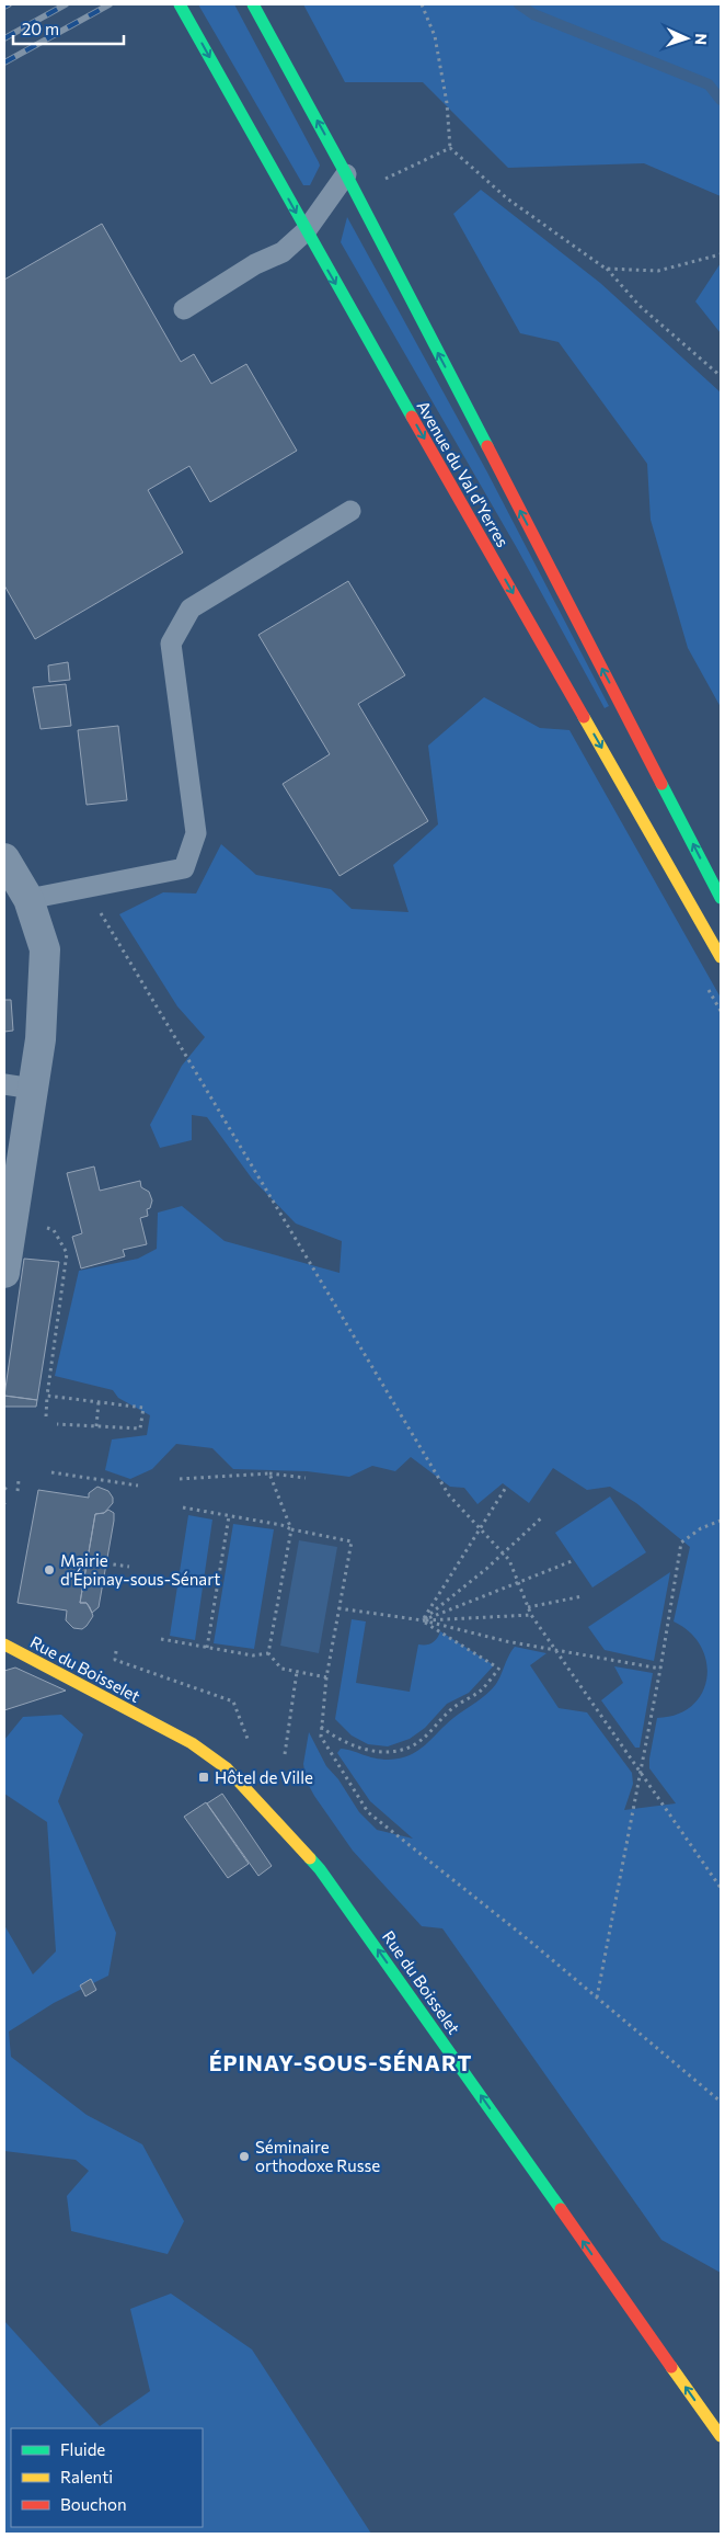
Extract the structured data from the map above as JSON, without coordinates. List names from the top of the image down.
{
  "streets": {
    "main road": ["Avenue du Val d'Yerres", "Rue du Boisselet"]
  },
  "one_way": ["Rue du Boisselet"],
  "districts": ["ÉPINAY-SOUS-SÉNART"],
  "places": {
    "other": ["Mairie d'Épinay-sous-Sénart", "Séminaire orthodoxe Russe"],
    "transit": ["Hôtel de Ville"]
  },
  "legend": ["Fluide", "Ralenti", "Bouchon"],
  "scale_bar": "20 m",
  "north": "right"
}
